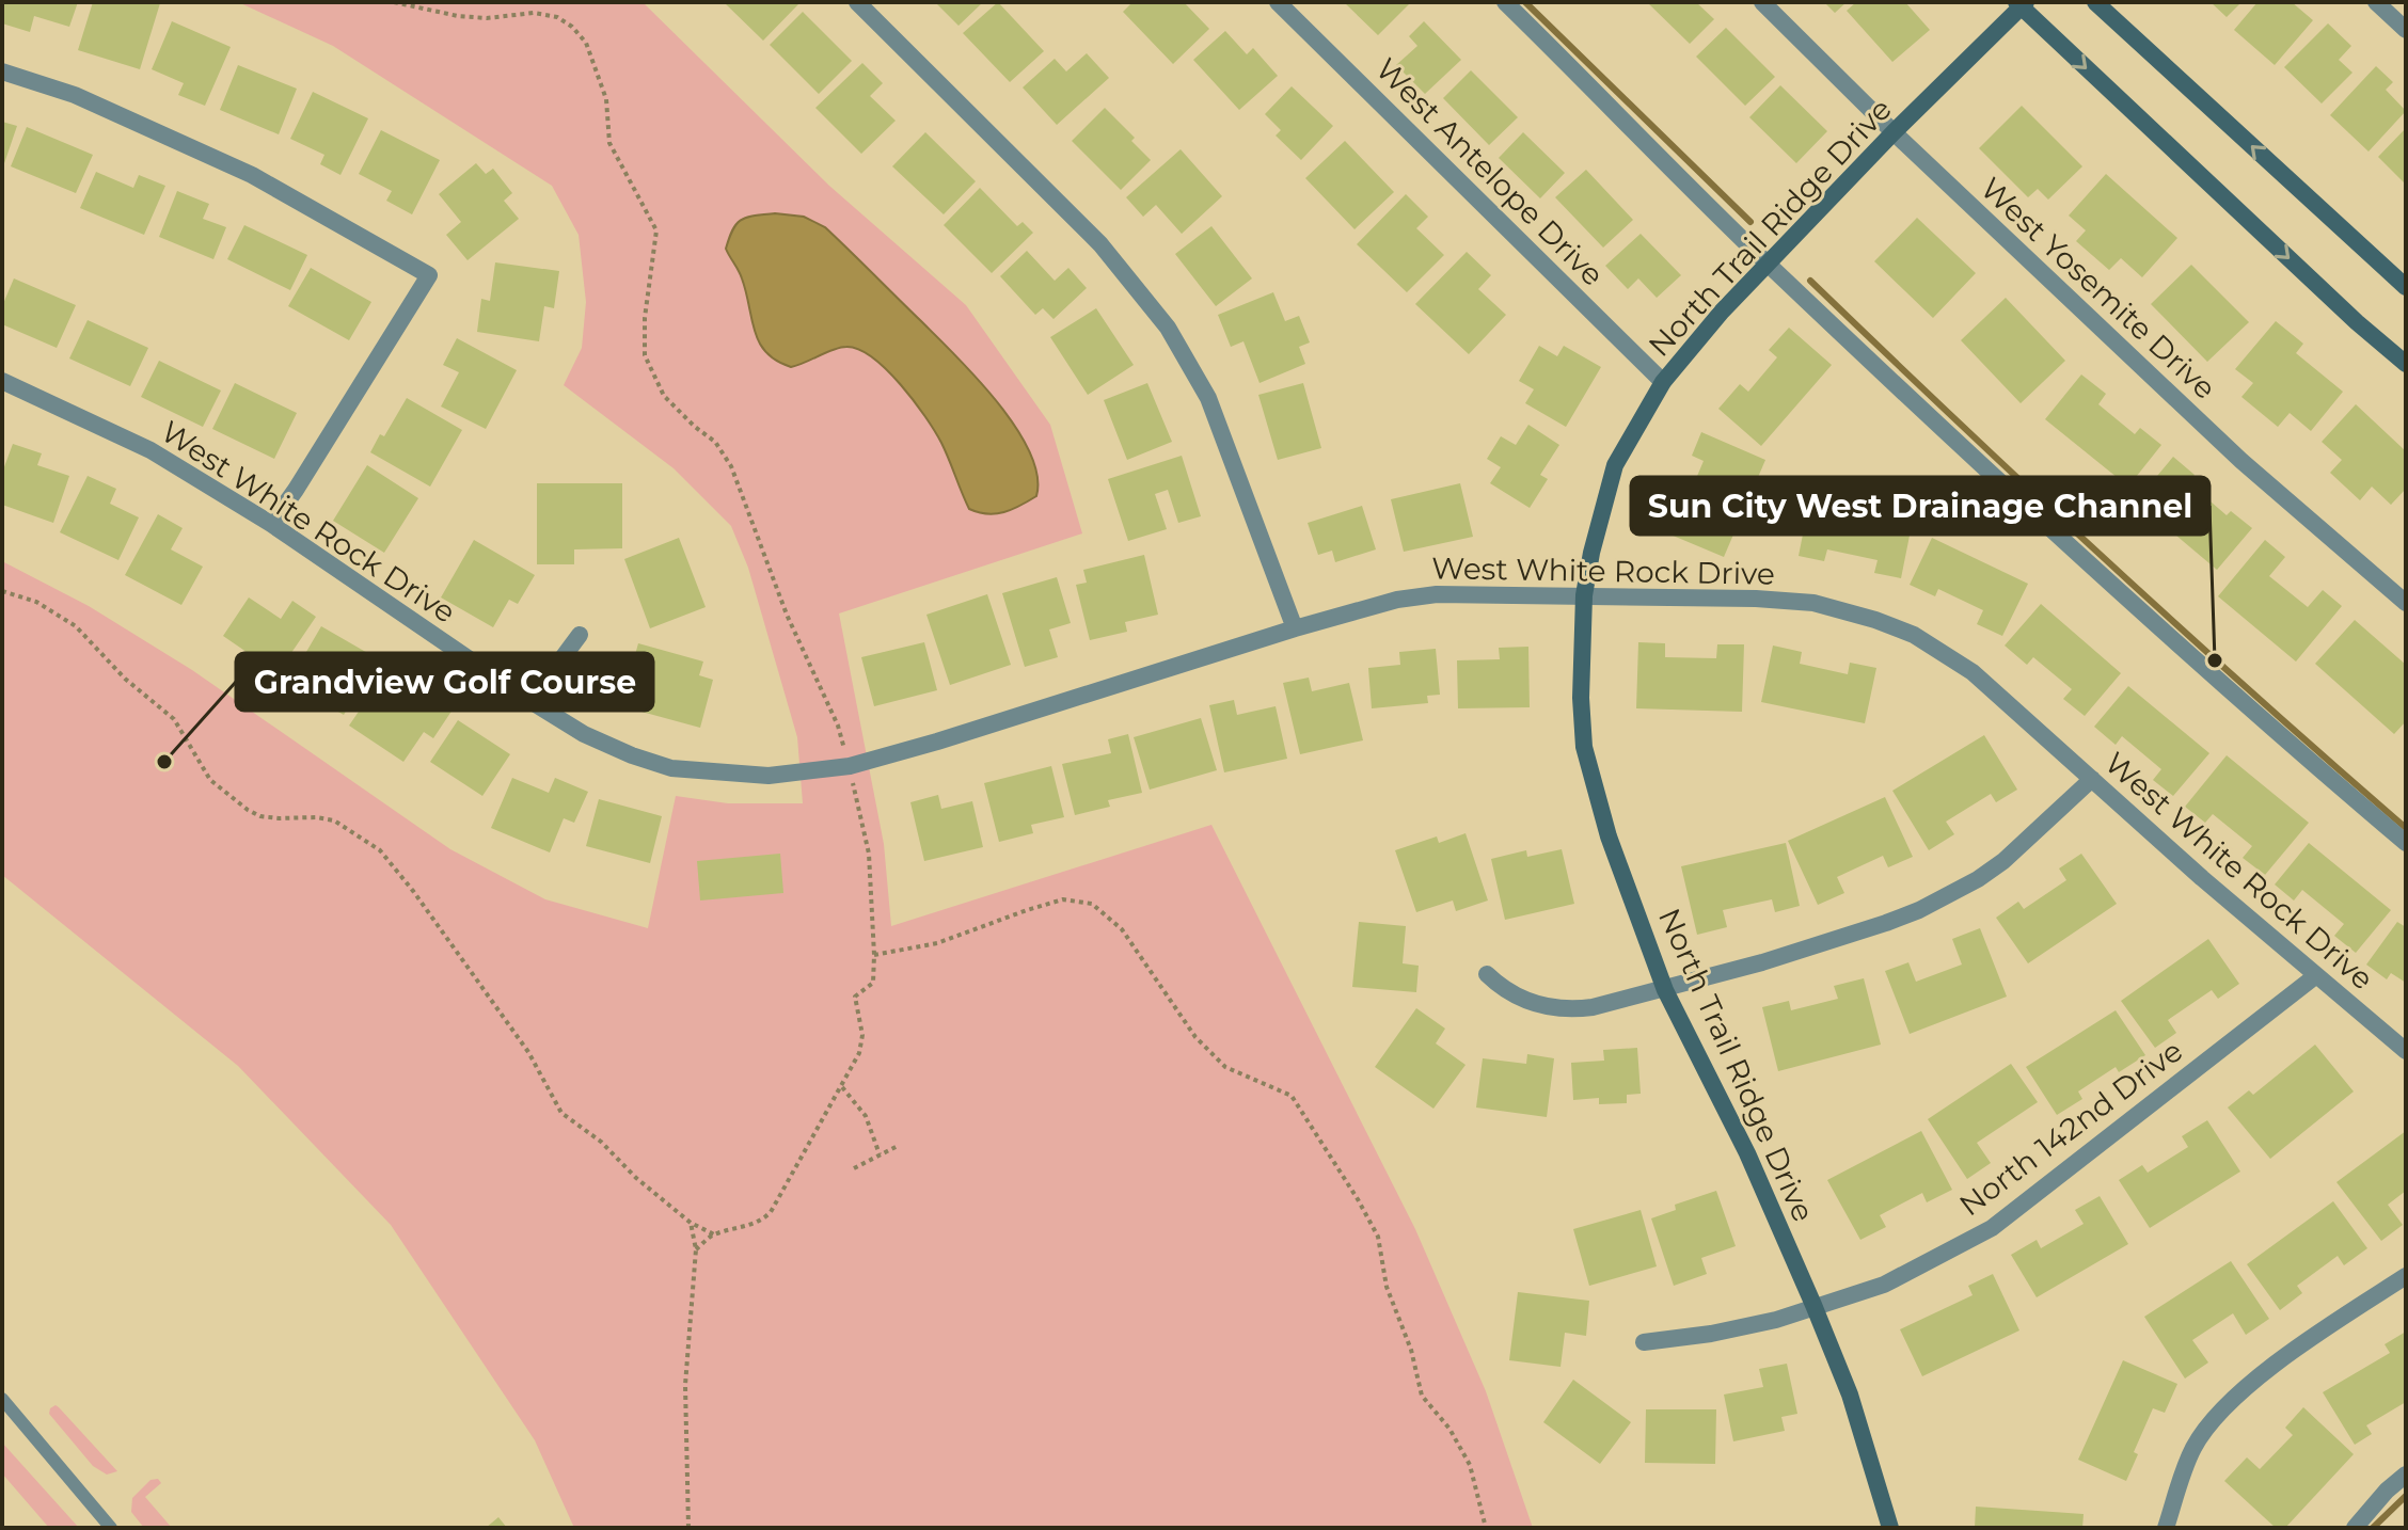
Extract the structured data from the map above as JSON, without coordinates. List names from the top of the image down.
{
  "streets": {
    "street": [
      "West Antelope Drive",
      "North Trail Ridge Drive",
      "West Yosemite Drive",
      "West White Rock Drive",
      "North 142nd Drive"
    ]
  },
  "crossings": [
    ["West Antelope Drive", "North Trail Ridge Drive"],
    ["North Trail Ridge Drive", "West Yosemite Drive"],
    ["North Trail Ridge Drive", "West White Rock Drive"],
    ["North Trail Ridge Drive", "North 142nd Drive"],
    ["West White Rock Drive", "North 142nd Drive"]
  ],
  "places": ["Sun City West Drainage Channel", "Grandview Golf Course"]
}
